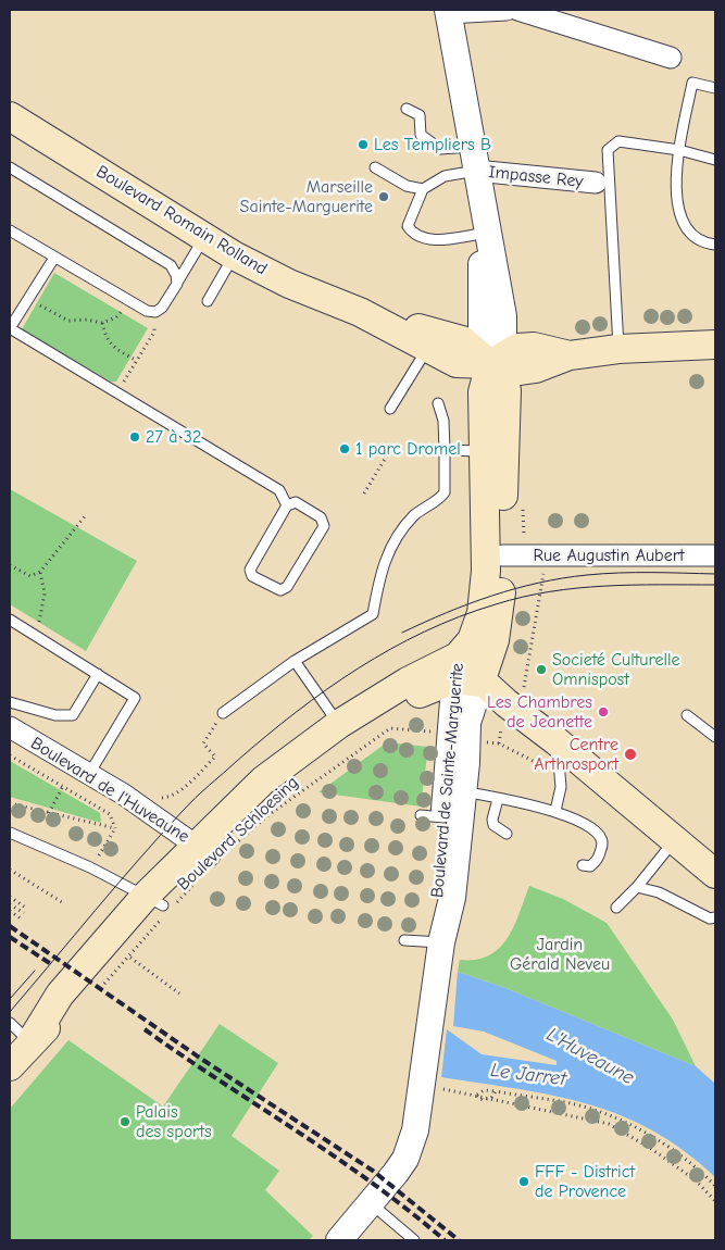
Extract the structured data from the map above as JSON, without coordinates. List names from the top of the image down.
{
  "streets": {
    "main road": ["Boulevard Romain Rolland", "Boulevard de Sainte-Marguerite", "Boulevard Schloesing"],
    "street": ["Impasse Rey", "Rue Augustin Aubert", "Boulevard de l'Huveaune"]
  },
  "crossings": [
    ["Impasse Rey", "Boulevard de Sainte-Marguerite"],
    ["Boulevard Romain Rolland", "Boulevard de Sainte-Marguerite"],
    ["Rue Augustin Aubert", "Boulevard de Sainte-Marguerite"],
    ["Boulevard de Sainte-Marguerite", "Boulevard Schloesing"],
    ["Boulevard de l'Huveaune", "Boulevard Schloesing"]
  ],
  "water": ["L'Huveaune", "Le Jarret"],
  "parks": ["Jardin Gérald Neveu"],
  "places": [
    "Les Templiers B",
    "Marseille Sainte-Marguerite",
    "27 à 32",
    "1 parc Dromel",
    "Societé Culturelle Omnispost",
    "Les Chambres de Jeanette",
    "Centre Arthrosport",
    "Palais des sports",
    "FFF - District de Provence"
  ]
}
